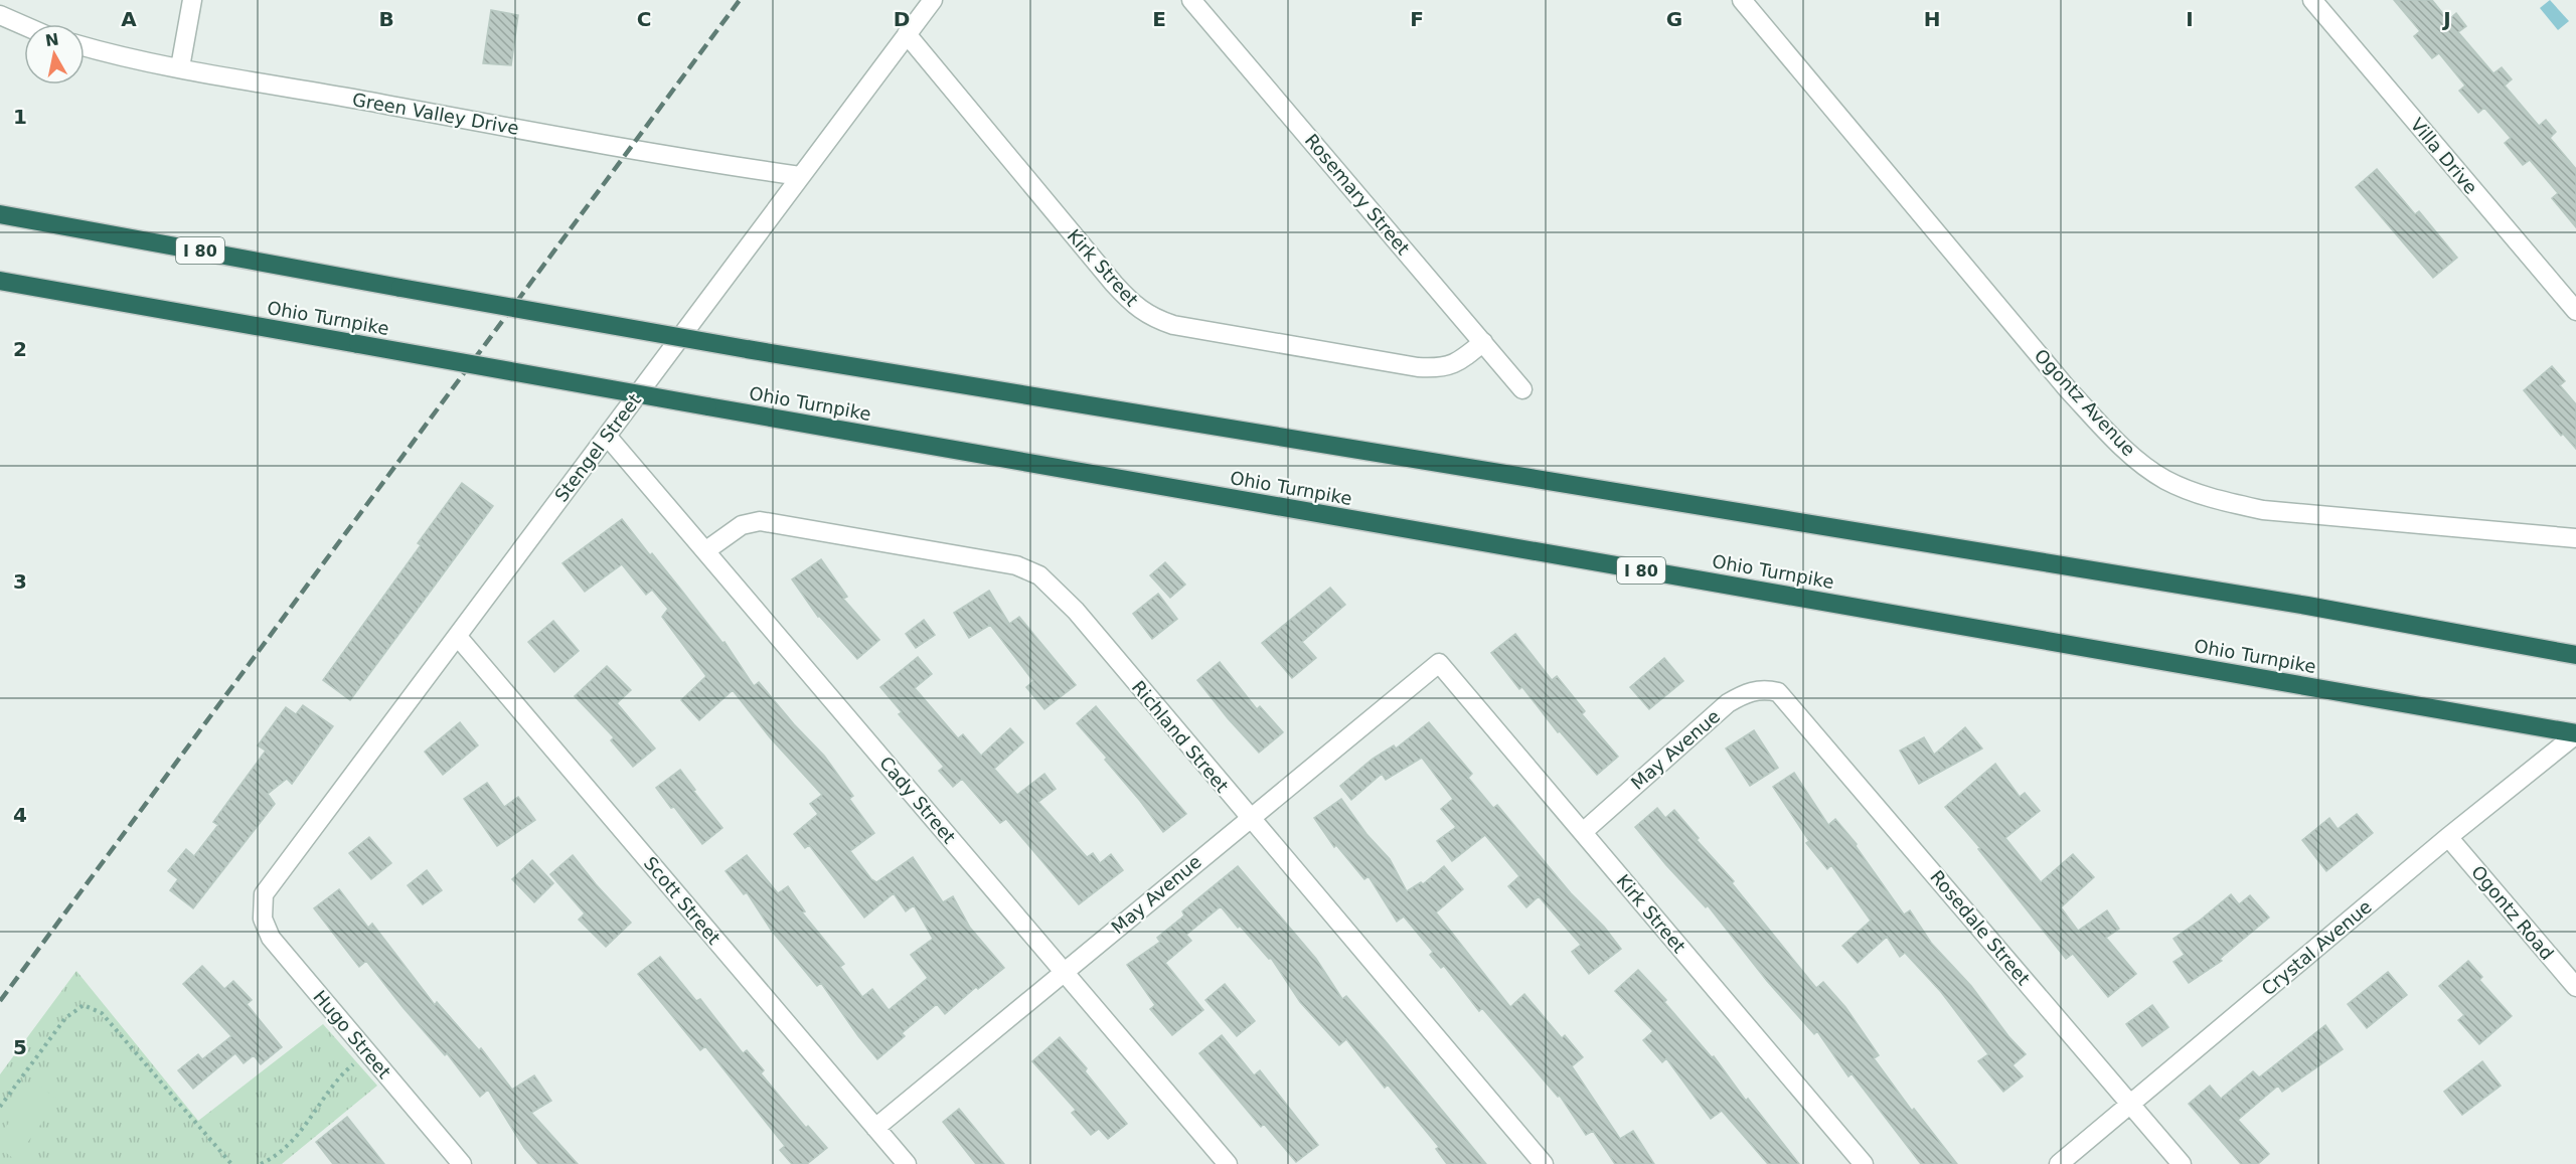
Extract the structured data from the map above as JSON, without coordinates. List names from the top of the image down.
{
  "streets": {
    "highway": ["I 80", "Ohio Turnpike"],
    "street": [
      "Green Valley Drive",
      "Villa Drive",
      "Rosemary Street",
      "Kirk Street",
      "Ogontz Avenue",
      "Stengel Street",
      "Richland Street",
      "May Avenue",
      "Cady Street",
      "Scott Street",
      "Ogontz Road",
      "Rosedale Street",
      "Crystal Avenue",
      "Hugo Street"
    ]
  },
  "crossings": [
    ["Green Valley Drive", "Stengel Street"],
    ["Rosemary Street", "Kirk Street"],
    ["Kirk Street", "Stengel Street"],
    ["Kirk Street", "May Avenue"],
    ["Ohio Turnpike", "Crystal Avenue"],
    ["Stengel Street", "Cady Street"],
    ["Stengel Street", "Scott Street"],
    ["Stengel Street", "Hugo Street"],
    ["Richland Street", "May Avenue"],
    ["Richland Street", "Cady Street"],
    ["May Avenue", "Cady Street"],
    ["May Avenue", "Scott Street"],
    ["May Avenue", "Rosedale Street"],
    ["Ogontz Road", "Crystal Avenue"],
    ["Rosedale Street", "Crystal Avenue"]
  ],
  "north": "top",
  "grid": {
    "columns": [
      "A",
      "B",
      "C",
      "D",
      "E",
      "F",
      "G",
      "H",
      "I",
      "J"
    ],
    "rows": [
      "1",
      "2",
      "3",
      "4",
      "5"
    ]
  }
}
